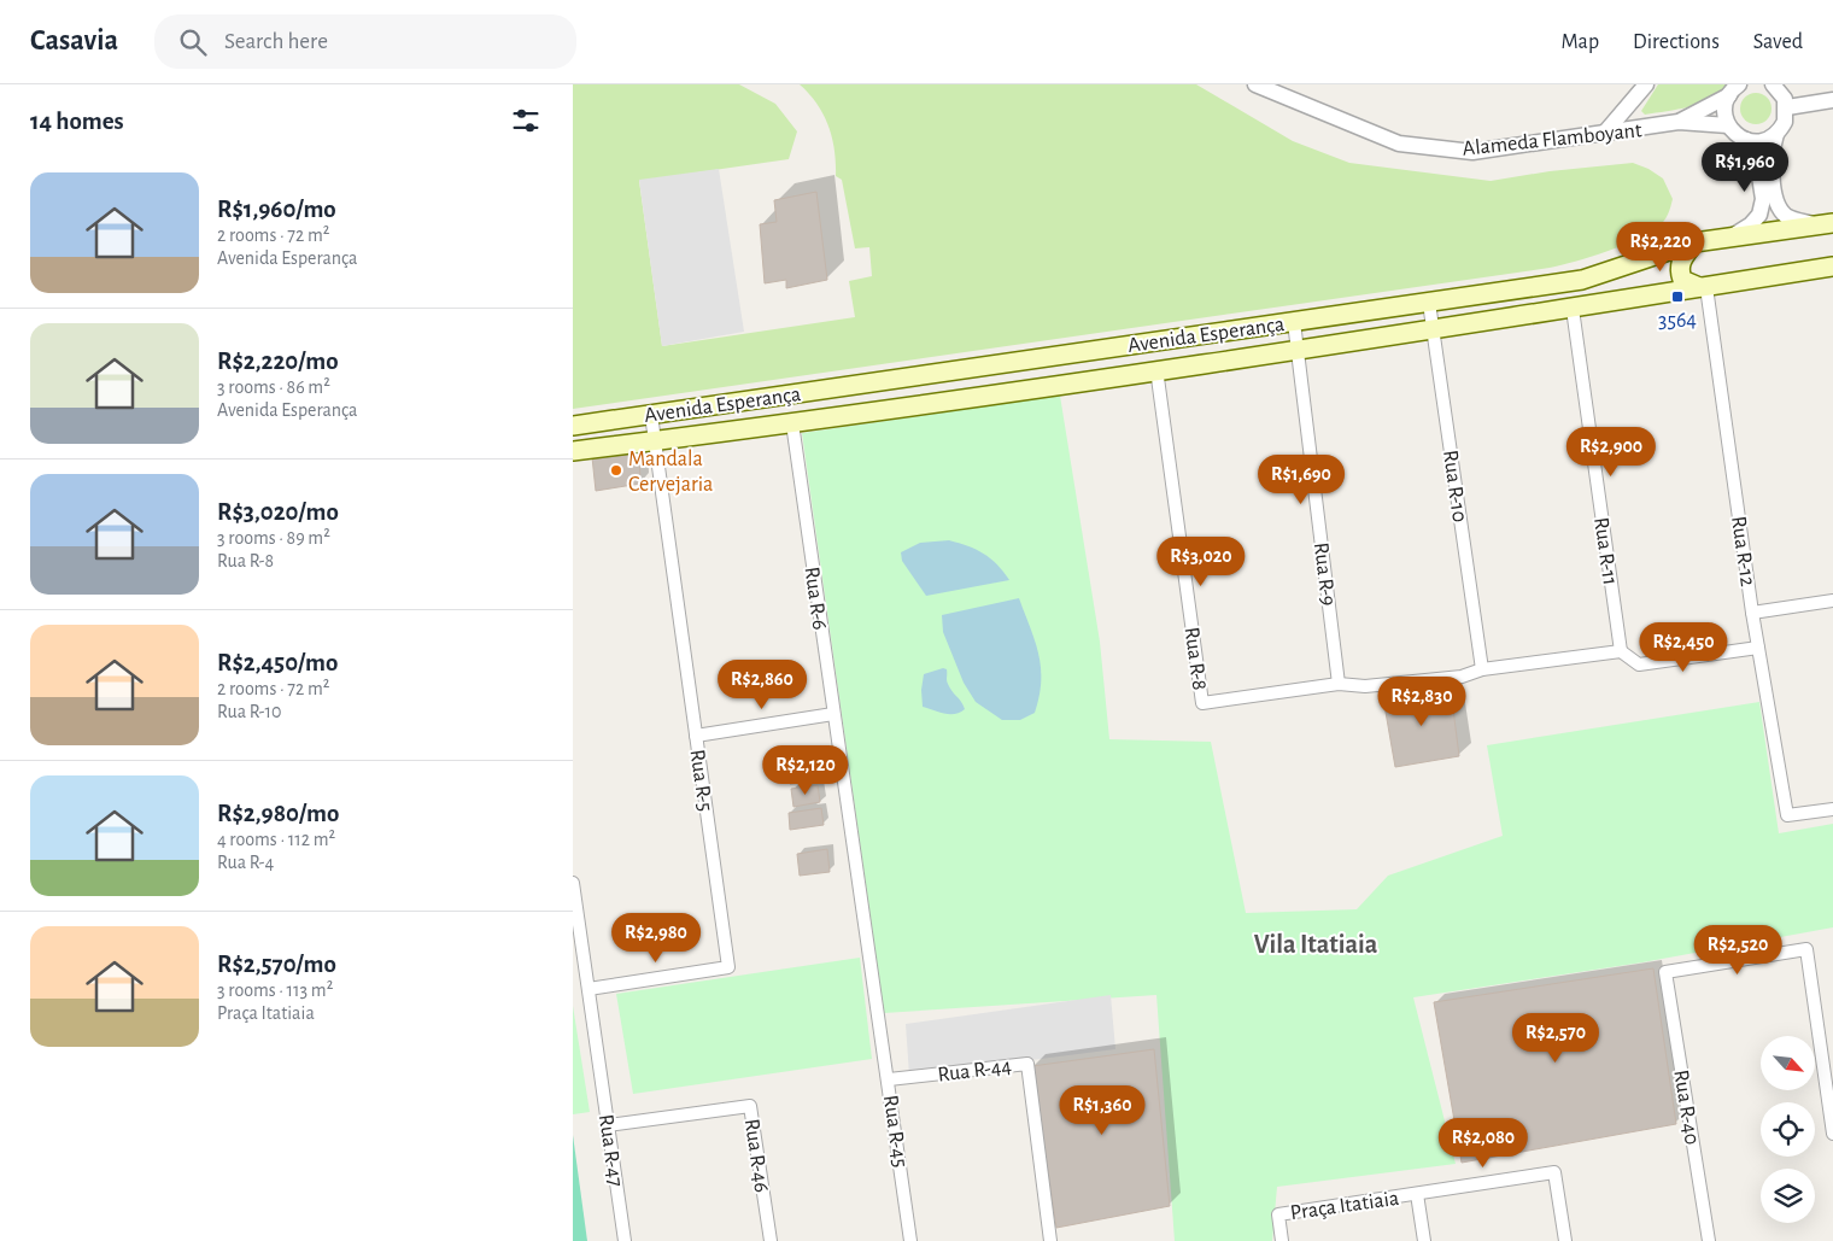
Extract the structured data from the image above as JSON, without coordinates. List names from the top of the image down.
{
  "streets": {
    "main road": ["Avenida Esperança"],
    "street": [
      "Alameda Flamboyant",
      "Rua R-10",
      "Rua R-11",
      "Rua R-12",
      "Rua R-9",
      "Rua R-6",
      "Rua R-8",
      "Rua R-5",
      "Rua R-44",
      "Rua R-40",
      "Rua R-45",
      "Rua R-47",
      "Rua R-46",
      "Praça Itatiaia"
    ]
  },
  "crossings": [
    ["Avenida Esperança", "Rua R-10"],
    ["Avenida Esperança", "Rua R-11"],
    ["Avenida Esperança", "Rua R-12"],
    ["Avenida Esperança", "Rua R-9"],
    ["Avenida Esperança", "Rua R-6"],
    ["Avenida Esperança", "Rua R-8"],
    ["Avenida Esperança", "Rua R-5"],
    ["Rua R-9", "Rua R-8"],
    ["Rua R-6", "Rua R-45"],
    ["Rua R-5", "Rua R-47"],
    ["Rua R-44", "Rua R-45"],
    ["Rua R-47", "Rua R-46"]
  ],
  "districts": ["Vila Itatiaia"],
  "places": {
    "transit": ["3564"],
    "other": ["Mandala Cervejaria"]
  },
  "north": "bottom right",
  "page": {
    "header": "Casavia",
    "search": "Search here",
    "nav": ["Map", "Directions", "Saved"],
    "heading": "14 homes",
    "price": [
      "R$1,960",
      "R$2,220",
      "R$2,900",
      "R$1,690",
      "R$3,020",
      "R$2,450",
      "R$2,860",
      "R$2,830",
      "R$2,120",
      "R$2,980",
      "R$2,520",
      "R$2,570",
      "R$1,360",
      "R$2,080"
    ],
    "list": [
      {
        "name": "R$1,960/mo",
        "note": "2 rooms · 72 m² · Avenida Esperança"
      },
      {
        "name": "R$2,220/mo",
        "note": "3 rooms · 86 m² · Avenida Esperança"
      },
      {
        "name": "R$3,020/mo",
        "note": "3 rooms · 89 m² · Rua R-8"
      },
      {
        "name": "R$2,450/mo",
        "note": "2 rooms · 72 m² · Rua R-10"
      },
      {
        "name": "R$2,980/mo",
        "note": "4 rooms · 112 m² · Rua R-4"
      },
      {
        "name": "R$2,570/mo",
        "note": "3 rooms · 113 m² · Praça Itatiaia"
      }
    ]
  }
}
